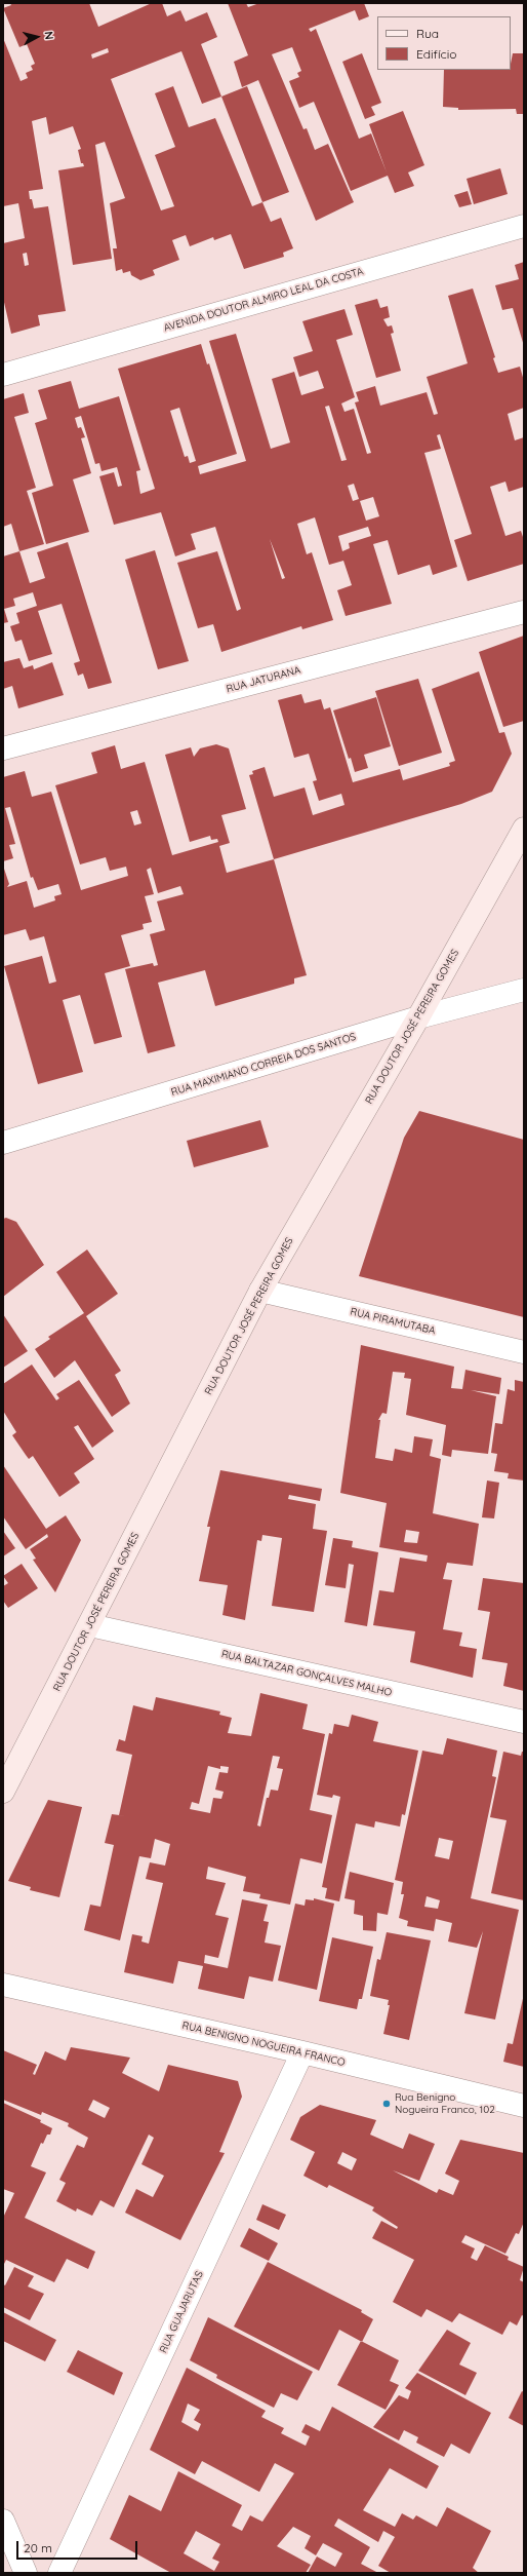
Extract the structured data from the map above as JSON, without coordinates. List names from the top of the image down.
{
  "streets": {
    "main road": ["RUA DOUTOR JOSÉ PEREIRA GOMES"],
    "street": [
      "AVENIDA DOUTOR ALMIRO LEAL DA COSTA",
      "RUA JATURANA",
      "RUA MAXIMIANO CORREIA DOS SANTOS",
      "RUA PIRAMUTABA",
      "RUA BALTAZAR GONÇALVES MALHO",
      "RUA BENIGNO NOGUEIRA FRANCO",
      "RUA GUAJARUTAS"
    ]
  },
  "crossings": [
    ["RUA DOUTOR JOSÉ PEREIRA GOMES", "RUA MAXIMIANO CORREIA DOS SANTOS"],
    ["RUA DOUTOR JOSÉ PEREIRA GOMES", "RUA PIRAMUTABA"],
    ["RUA DOUTOR JOSÉ PEREIRA GOMES", "RUA BALTAZAR GONÇALVES MALHO"],
    ["RUA BENIGNO NOGUEIRA FRANCO", "RUA GUAJARUTAS"]
  ],
  "places": ["Rua Benigno Nogueira Franco, 102"],
  "legend": ["Rua", "Edifício"],
  "scale_bar": "20 m",
  "north": "right"
}
